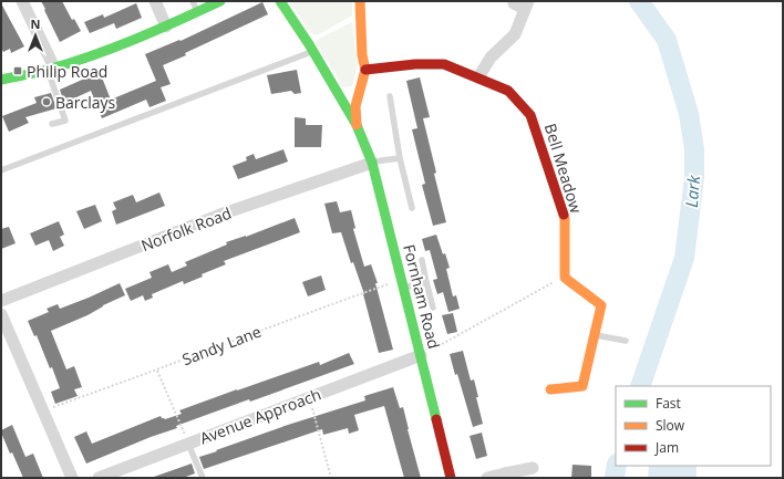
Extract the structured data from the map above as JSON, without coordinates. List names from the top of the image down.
{
  "streets": {
    "street": [
      "Bell Meadow",
      "Norfolk Road",
      "Fornham Road",
      "Avenue Approach"
    ],
    "path": ["Sandy Lane"]
  },
  "crossings": [
    ["Bell Meadow", "Fornham Road"],
    ["Norfolk Road", "Fornham Road"],
    ["Fornham Road", "Sandy Lane"],
    ["Fornham Road", "Avenue Approach"]
  ],
  "water": ["Lark"],
  "places": {
    "transit": ["Philip Road"],
    "other": ["Barclays"]
  },
  "legend": ["Fast", "Slow", "Jam"],
  "north": "top"
}
